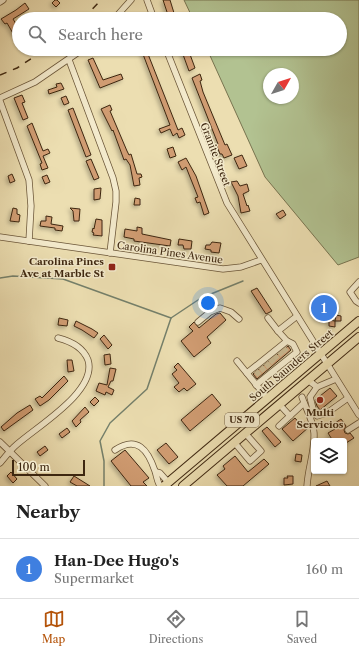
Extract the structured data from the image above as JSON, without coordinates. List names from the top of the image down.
{
  "streets": {
    "highway": ["South Saunders Street", "US 70"],
    "street": ["Granite Street", "Carolina Pines Avenue"]
  },
  "crossings": [
    ["Granite Street", "Carolina Pines Avenue"]
  ],
  "places": {
    "transit": ["Carolina Pines Ave at Marble St"],
    "other": ["Multi Servicios"]
  },
  "scale_bar": "100 m",
  "north": "top right",
  "page": {
    "search": "Search here",
    "pins": "1",
    "scale": "100 m",
    "heading": "Nearby",
    "list": [
      {
        "mark": "1",
        "name": "Han-Dee Hugo's",
        "note": "Supermarket",
        "value": "160 m"
      }
    ],
    "nav": ["Map", "Directions", "Saved"]
  }
}
